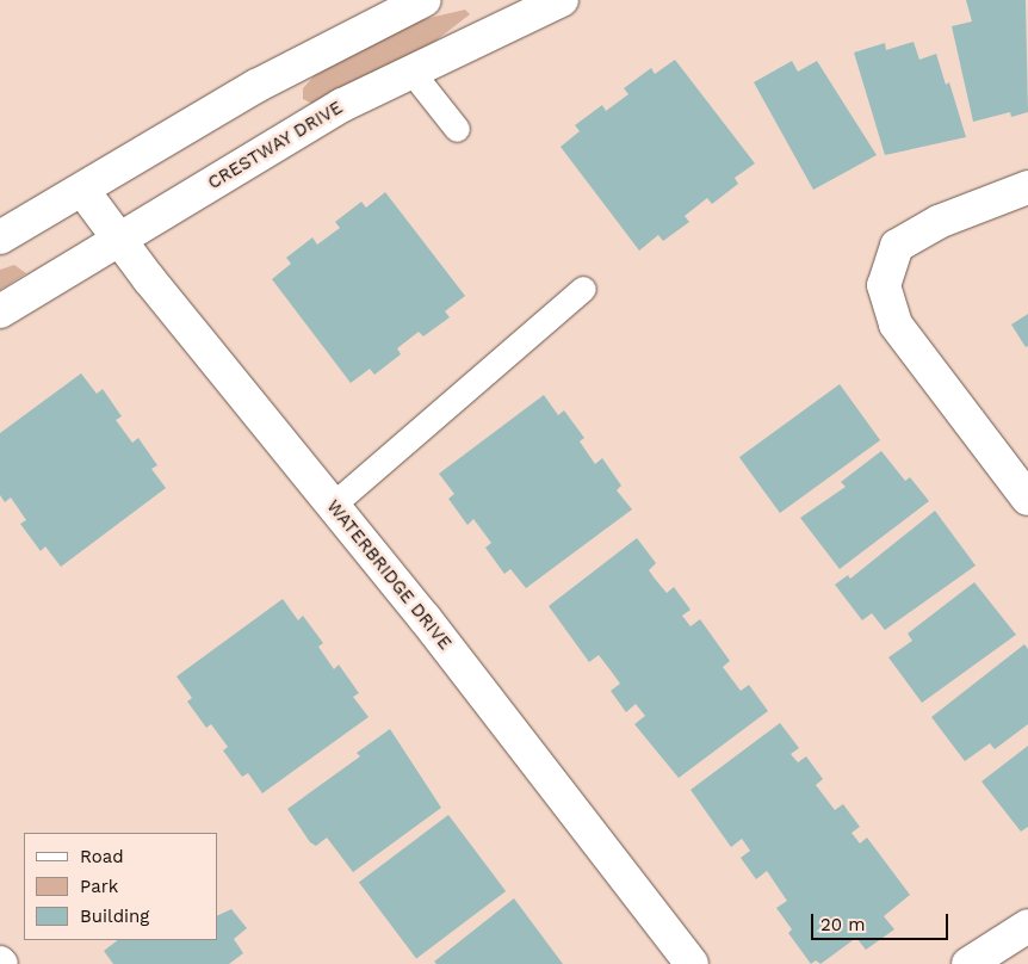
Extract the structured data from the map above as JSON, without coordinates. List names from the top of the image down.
{
  "streets": {
    "street": ["CRESTWAY DRIVE", "WATERBRIDGE DRIVE"]
  },
  "crossings": [
    ["CRESTWAY DRIVE", "WATERBRIDGE DRIVE"]
  ],
  "legend": ["Road", "Park", "Building"],
  "scale_bar": "20 m"
}
